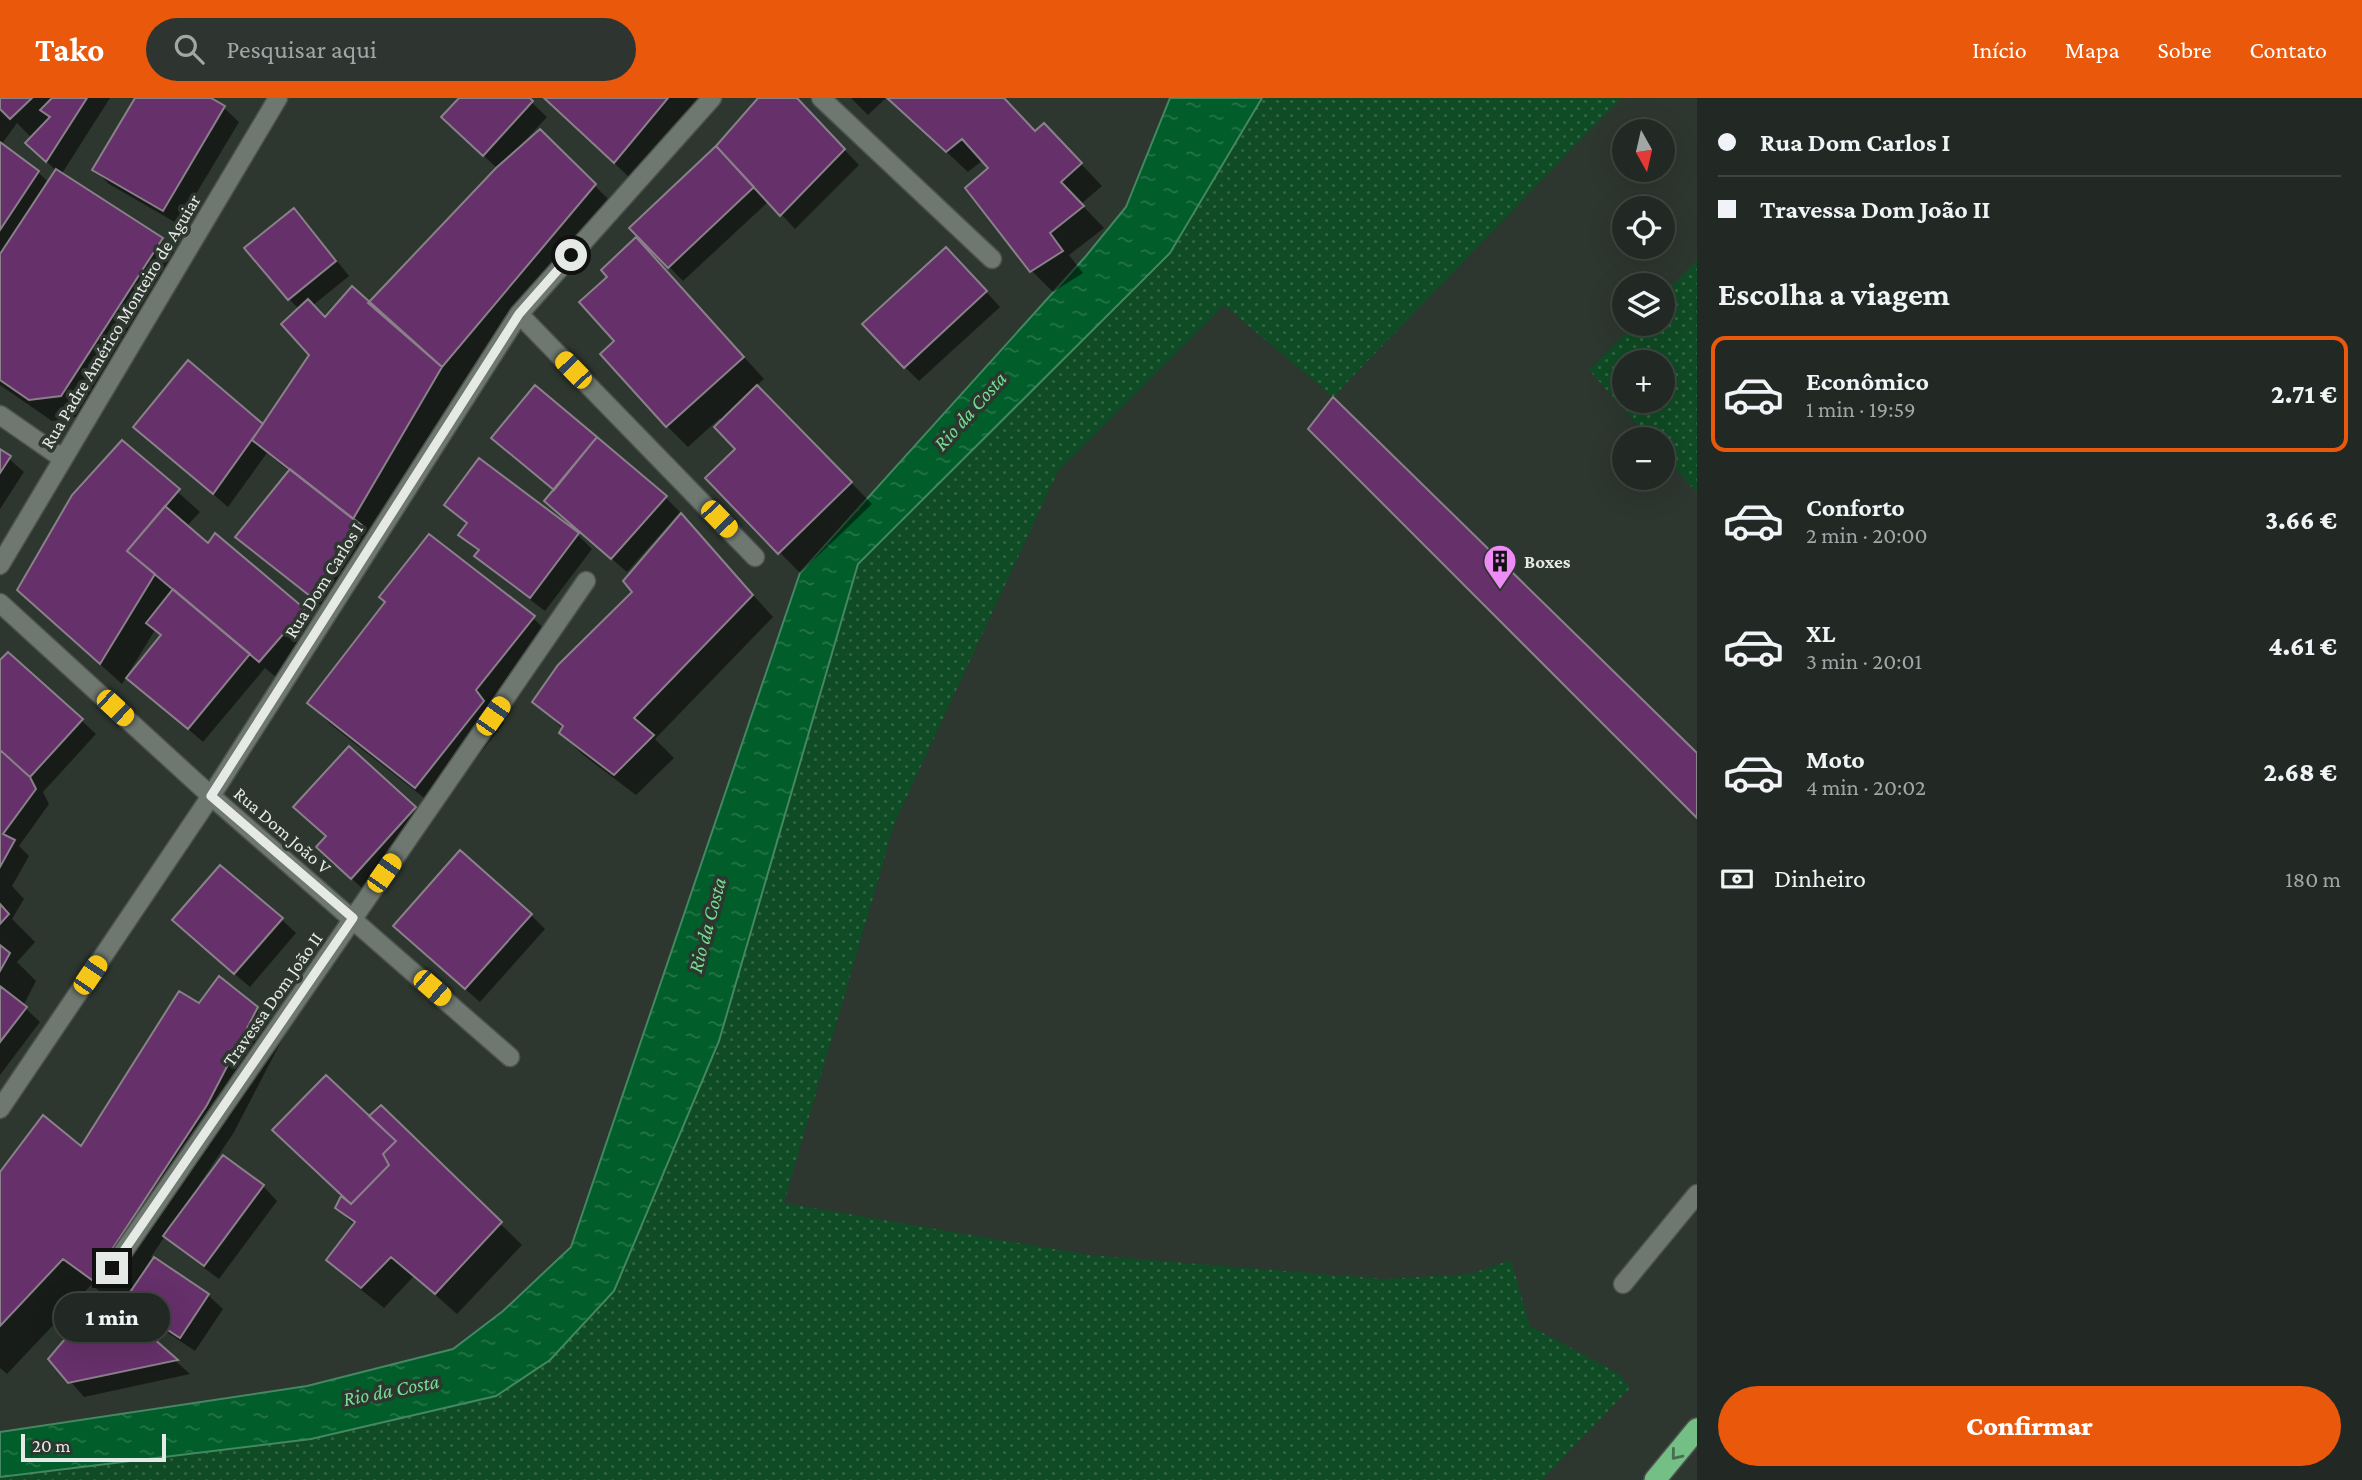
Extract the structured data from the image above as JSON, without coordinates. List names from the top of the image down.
{
  "streets": {
    "street": [
      "Rua Padre Américo Monteiro de Aguiar",
      "Rua Dom Carlos I",
      "Rua Dom João V",
      "Travessa Dom João II"
    ]
  },
  "crossings": [
    ["Rua Dom Carlos I", "Rua Dom João V"],
    ["Rua Dom João V", "Travessa Dom João II"]
  ],
  "water": ["Rio da Costa"],
  "places": {
    "building": ["Boxes"]
  },
  "scale_bar": "20 m",
  "north": "bottom",
  "page": {
    "header": "Tako",
    "search": "Pesquisar aqui",
    "nav": [
      "Início",
      "Mapa",
      "Sobre",
      "Contato"
    ],
    "banner": ["Rua Dom Carlos I", "Travessa Dom João II"],
    "map_buttons": ["+", "−"],
    "heading": "Escolha a viagem",
    "list": [
      {
        "name": "Econômico",
        "note": "1 min · 19:59",
        "value": "2.71 €"
      },
      {
        "name": "Conforto",
        "note": "2 min · 20:00",
        "value": "3.66 €"
      },
      {
        "name": "XL",
        "note": "3 min · 20:01",
        "value": "4.61 €"
      },
      {
        "name": "Moto",
        "note": "4 min · 20:02",
        "value": "2.68 €"
      }
    ],
    "pay": ["Dinheiro", "180 m"],
    "bubble": "1 min",
    "buttons": "Confirmar",
    "scale": "20 m"
  }
}
